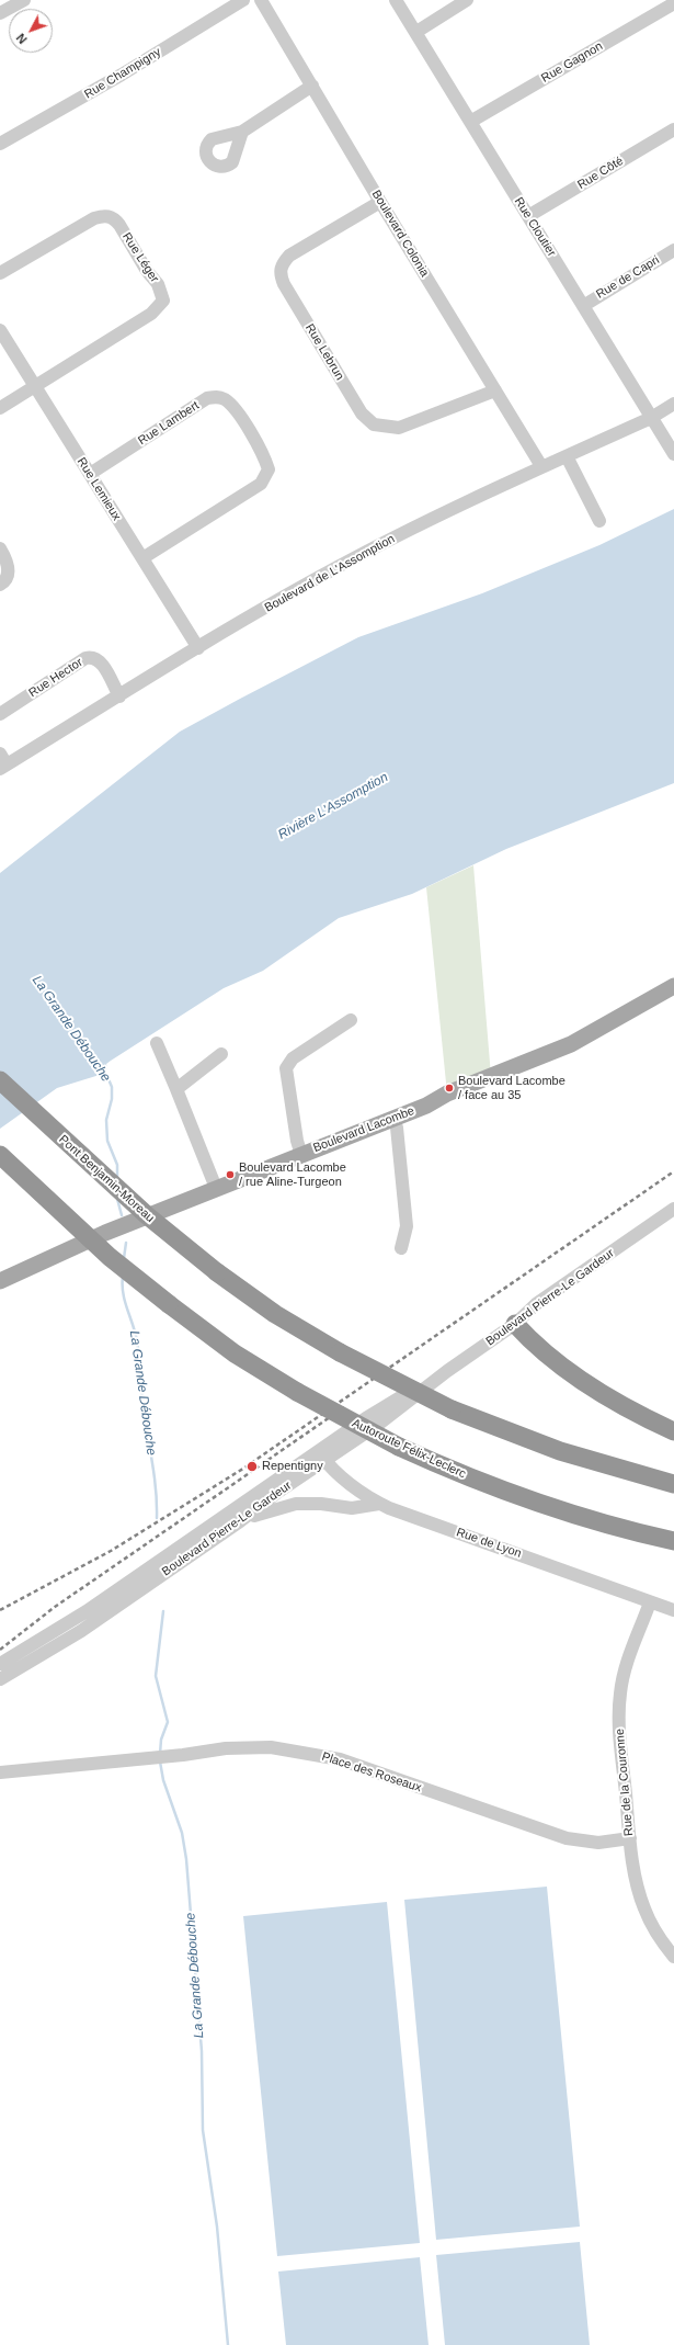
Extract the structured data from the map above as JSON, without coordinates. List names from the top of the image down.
{
  "streets": {
    "highway": ["Pont Benjamin-Moreau", "Autoroute Félix-Leclerc"],
    "main road": ["Boulevard Lacombe"],
    "street": [
      "Rue Gagnon",
      "Rue Champigny",
      "Rue Côté",
      "Rue Cloutier",
      "Boulevard Colonia",
      "Rue Léger",
      "Rue de Capri",
      "Rue Lebrun",
      "Rue Lambert",
      "Rue Lemieux",
      "Boulevard de L'Assomption",
      "Rue Hector",
      "Boulevard Pierre-Le Gardeur",
      "Rue de Lyon",
      "Place des Roseaux",
      "Rue de la Couronne"
    ]
  },
  "crossings": [
    ["Rue Gagnon", "Rue Cloutier"],
    ["Rue Côté", "Rue Cloutier"],
    ["Rue Cloutier", "Rue de Capri"],
    ["Rue Cloutier", "Boulevard de L'Assomption"],
    ["Boulevard Colonia", "Rue Lebrun"],
    ["Boulevard Colonia", "Boulevard de L'Assomption"],
    ["Rue Léger", "Rue Lemieux"],
    ["Rue Lambert", "Rue Lemieux"],
    ["Rue Lemieux", "Boulevard de L'Assomption"],
    ["Boulevard de L'Assomption", "Rue Hector"],
    ["Boulevard Pierre-Le Gardeur", "Rue de Lyon"],
    ["Rue de Lyon", "Rue de la Couronne"],
    ["Place des Roseaux", "Rue de la Couronne"]
  ],
  "water": ["Rivière L'Assomption", "La Grande Débouche"],
  "places": ["Boulevard Lacombe / face au 35", "Boulevard Lacombe / rue Aline-Turgeon", "Repentigny"],
  "north": "bottom left"
}
